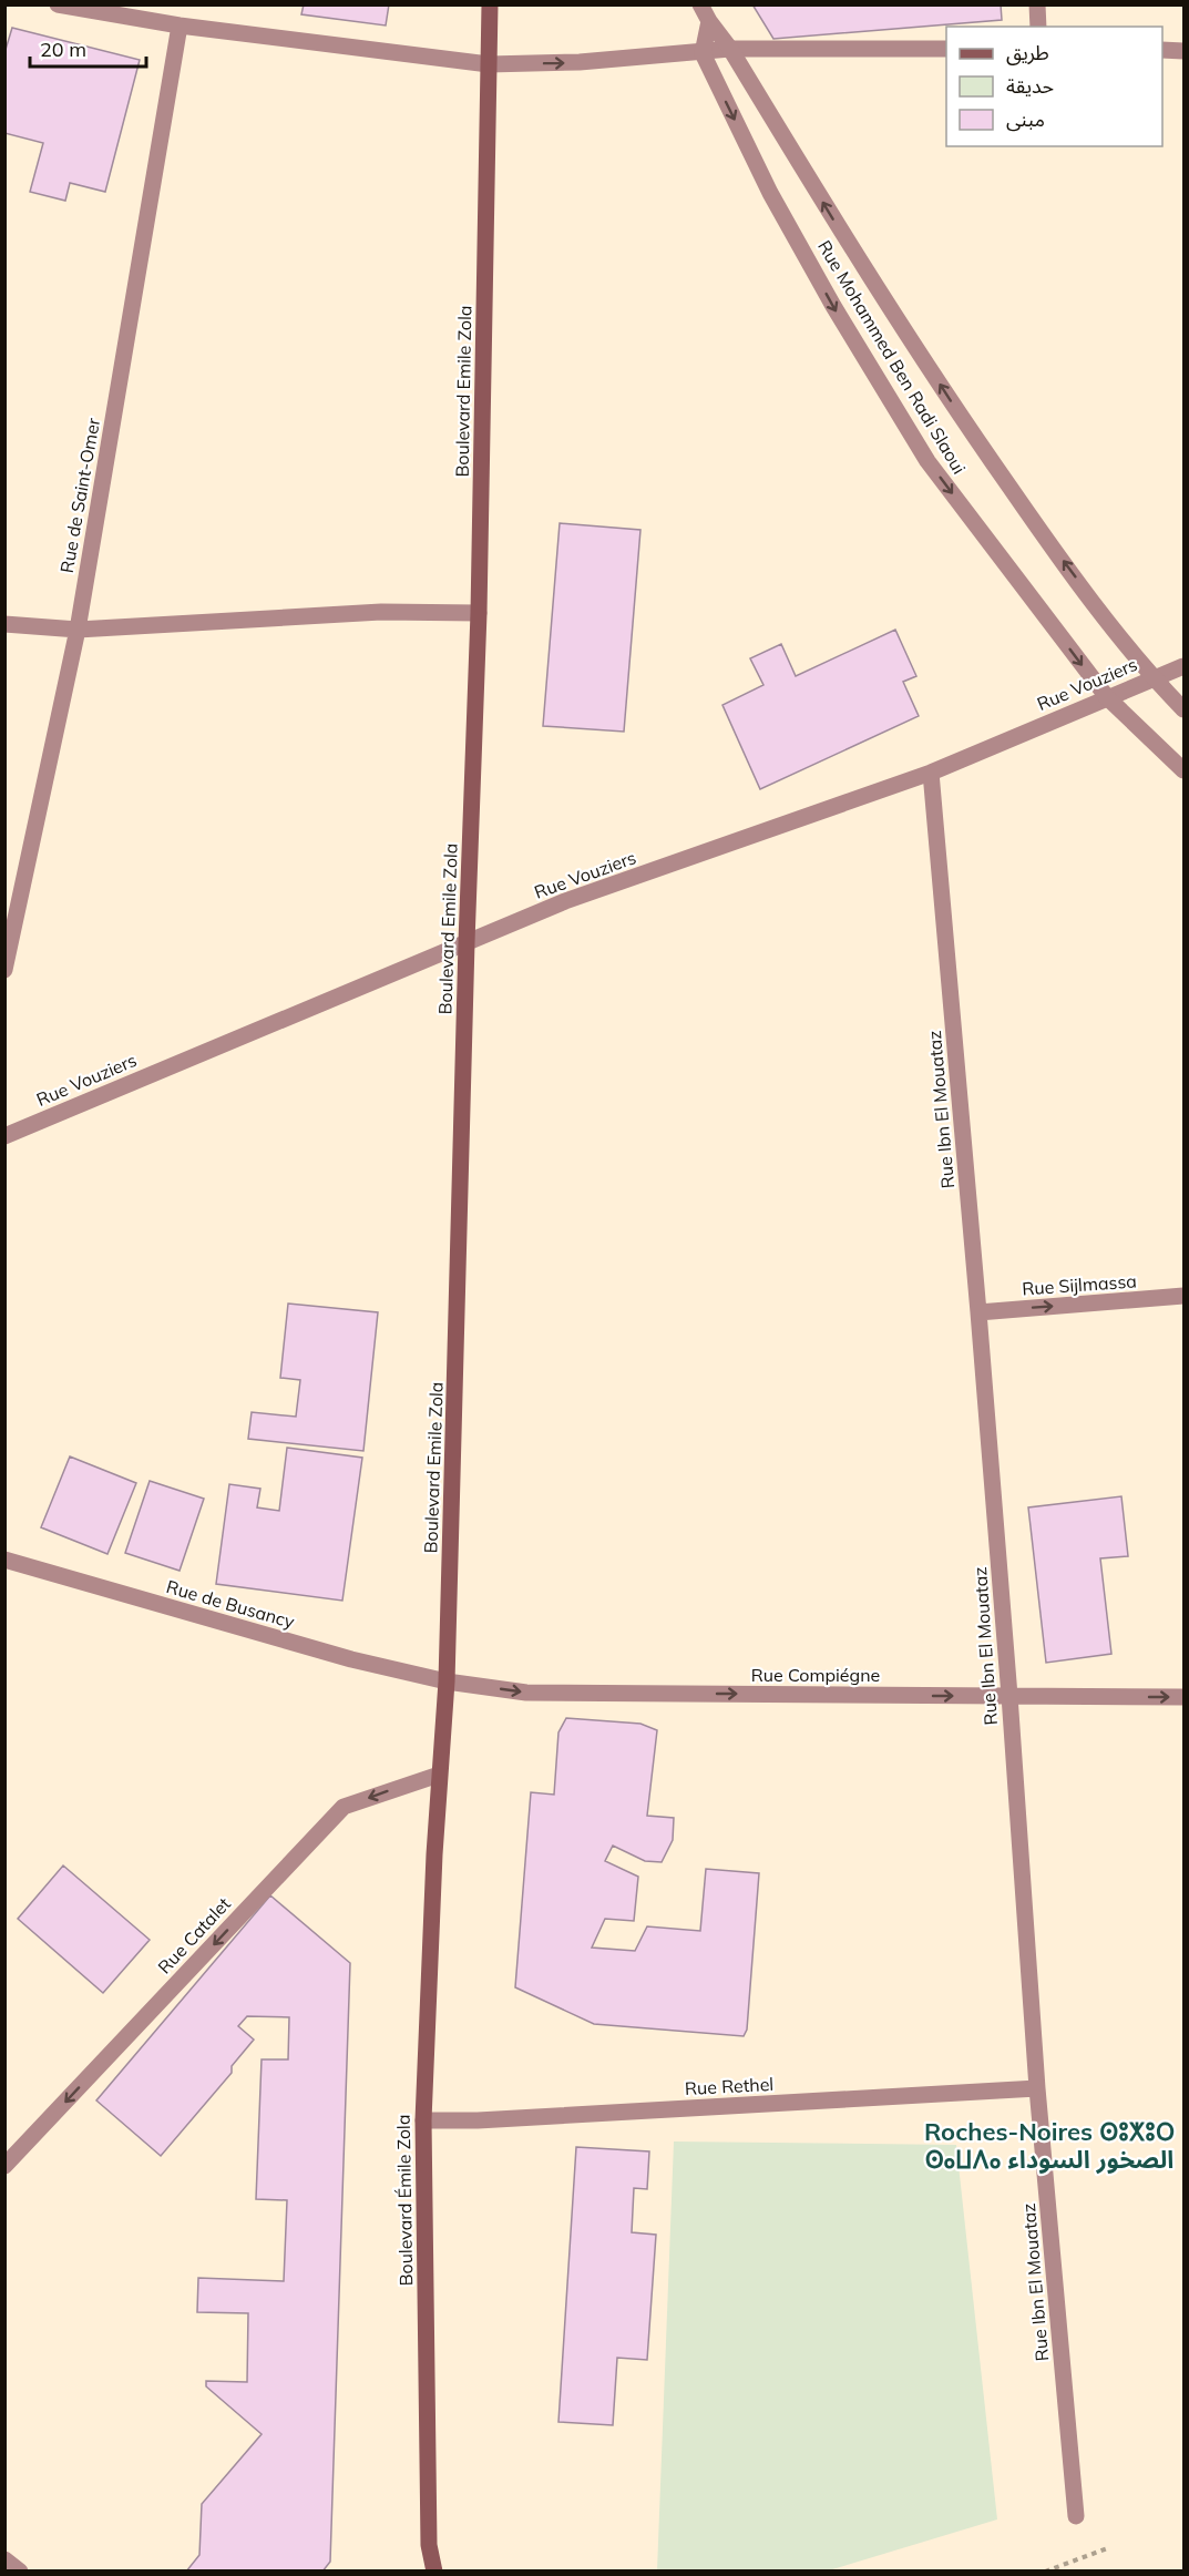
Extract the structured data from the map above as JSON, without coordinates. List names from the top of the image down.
{
  "streets": {
    "main road": ["Boulevard Emile Zola", "Boulevard Émile Zola"],
    "street": [
      "Rue Mohammed Ben Radi Slaoui",
      "Rue de Saint-Omer",
      "Rue Vouziers",
      "Rue Ibn El Mouataz",
      "Rue Sijlmassa",
      "Rue de Busancy",
      "Rue Compiégne",
      "Rue Catalet",
      "Rue Rethel"
    ]
  },
  "crossings": [
    ["Rue Mohammed Ben Radi Slaoui", "Rue Vouziers"],
    ["Boulevard Emile Zola", "Rue Vouziers"],
    ["Boulevard Emile Zola", "Rue de Busancy"],
    ["Boulevard Emile Zola", "Rue Compiégne"],
    ["Boulevard Emile Zola", "Rue Catalet"],
    ["Boulevard Emile Zola", "Boulevard Émile Zola"],
    ["Rue Vouziers", "Rue Ibn El Mouataz"],
    ["Rue Ibn El Mouataz", "Rue Sijlmassa"],
    ["Rue Ibn El Mouataz", "Rue Compiégne"],
    ["Rue Ibn El Mouataz", "Rue Rethel"],
    ["Rue de Busancy", "Rue Compiégne"],
    ["Rue Rethel", "Boulevard Émile Zola"]
  ],
  "one_way": ["Rue Sijlmassa", "Rue Compiégne", "Rue Catalet"],
  "districts": ["Roches-Noires ⵙⵓⵅⵓⵔ ⵙⴰⵡⴷⴰ الصخور السوداء"],
  "legend": ["طريق", "حديقة", "مبنى"],
  "scale_bar": "20 m"
}
